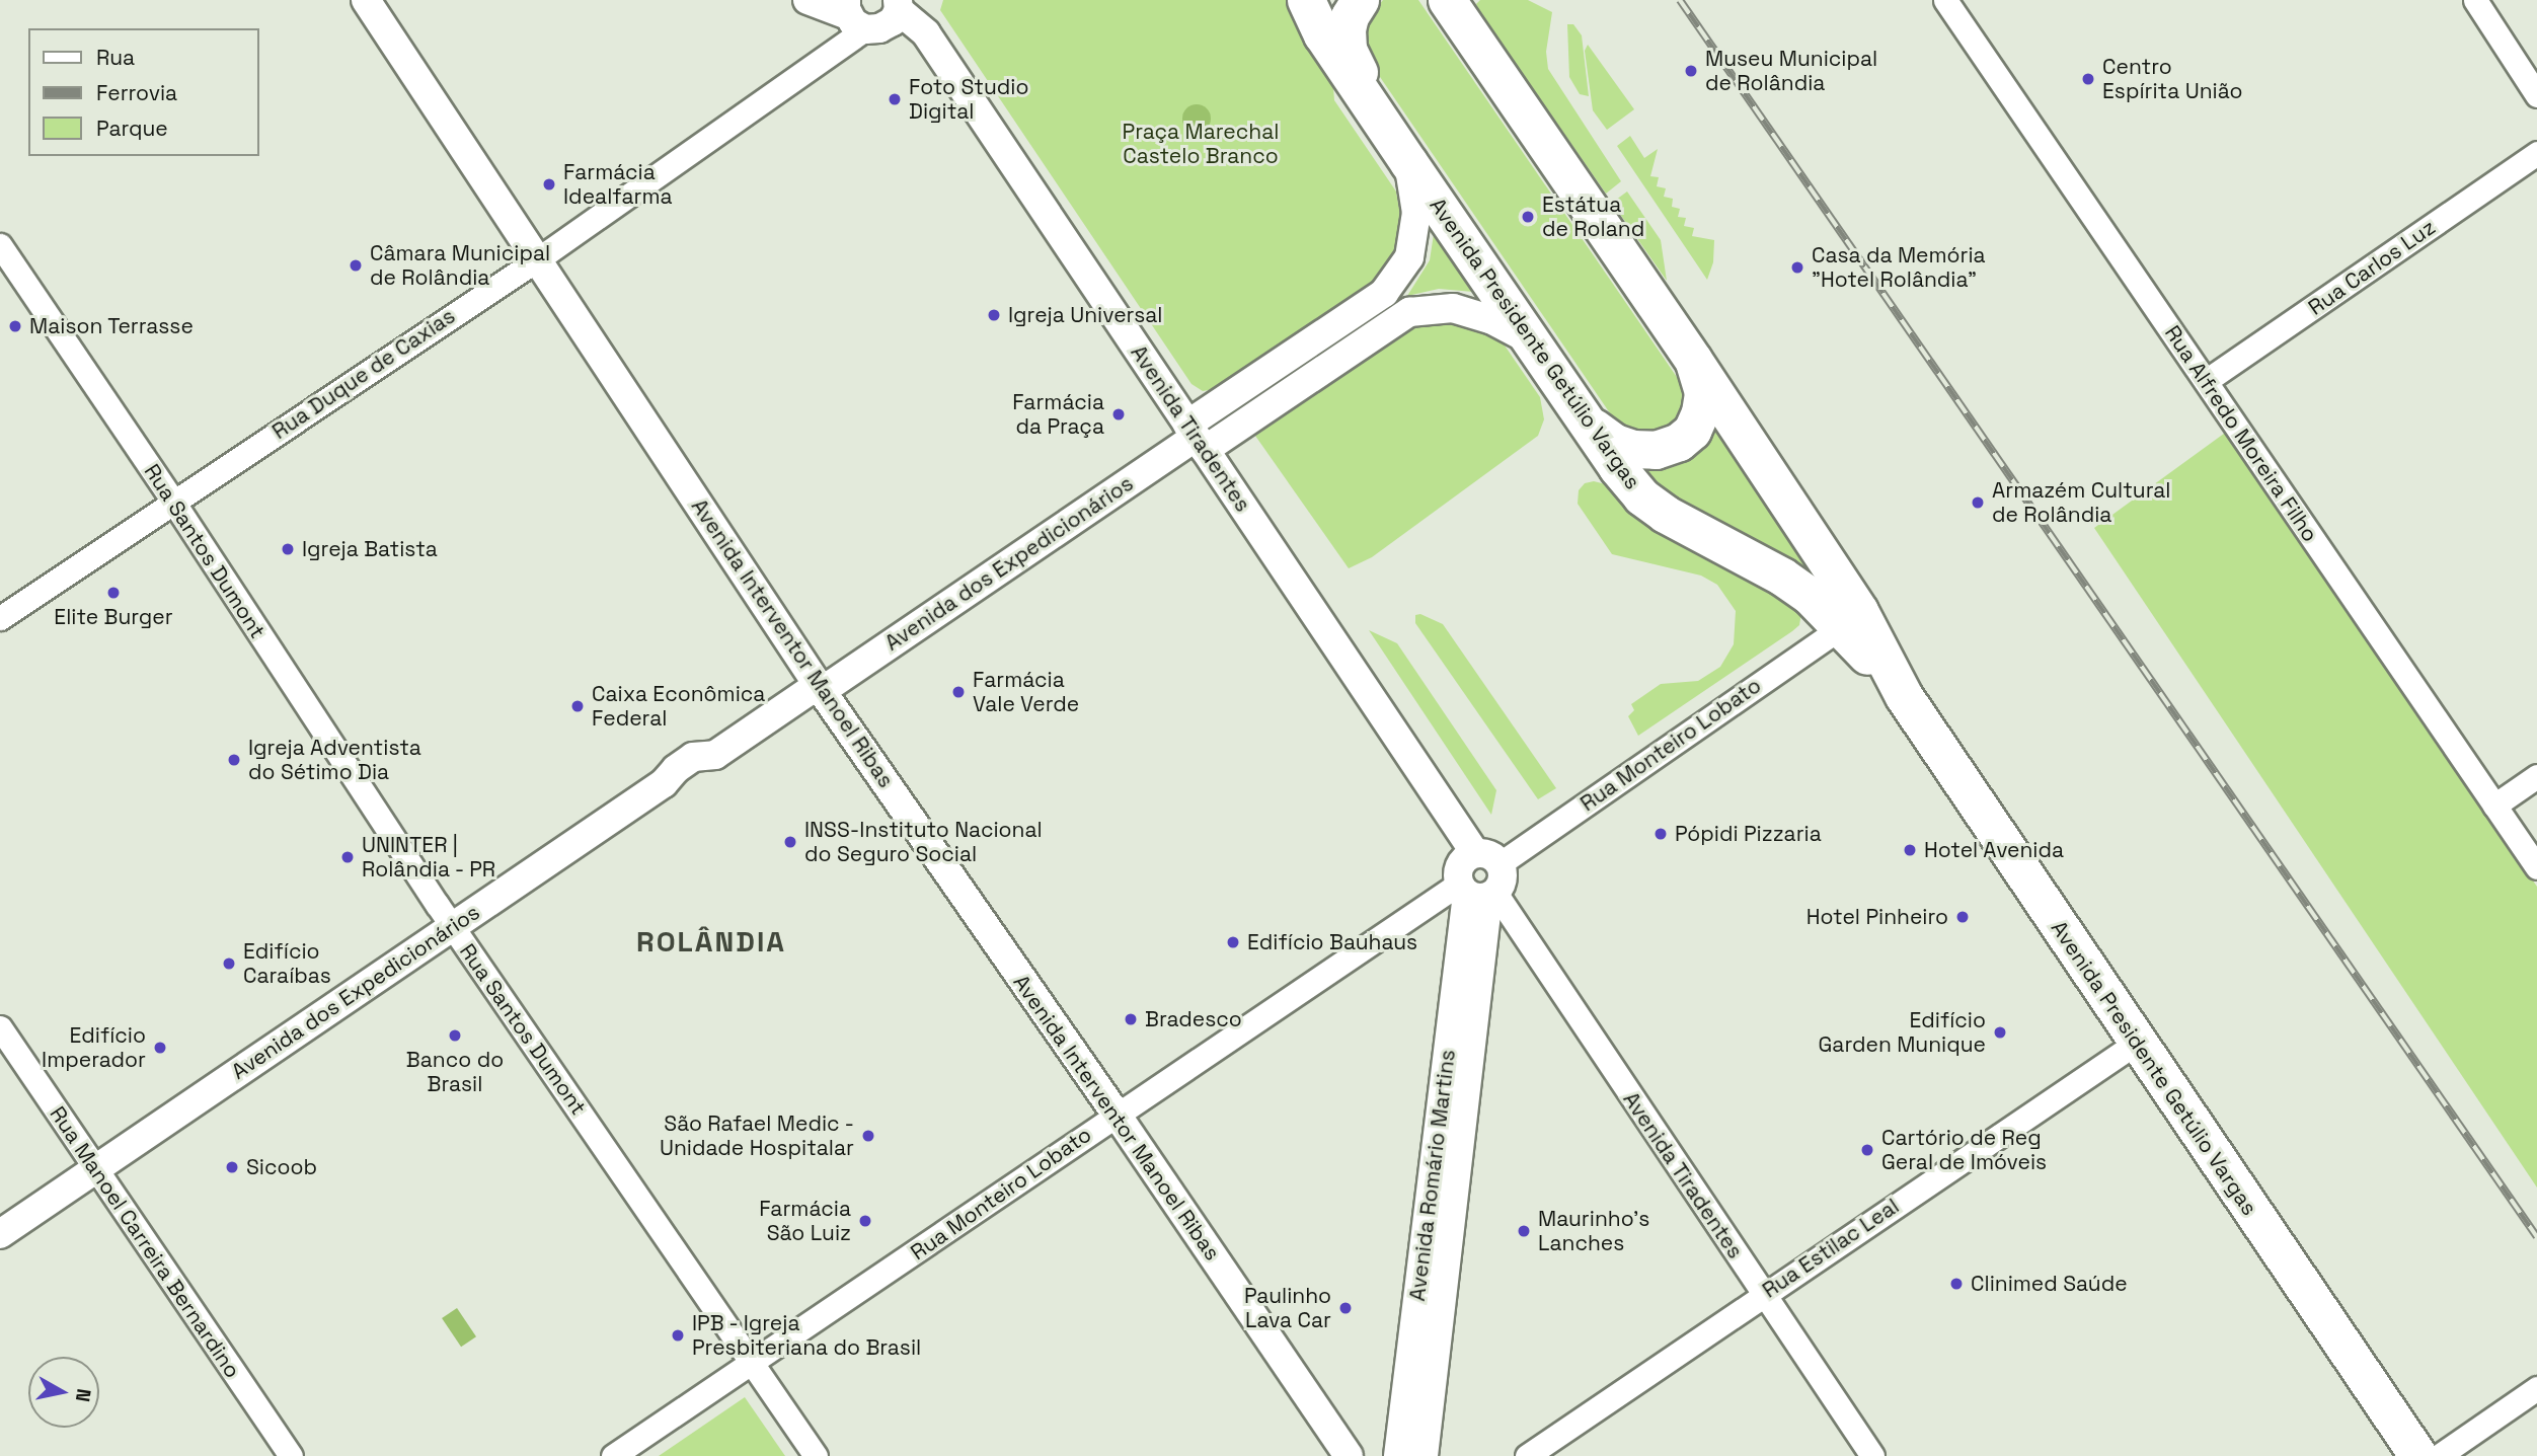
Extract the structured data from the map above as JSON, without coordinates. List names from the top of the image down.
{
  "streets": {
    "main road": ["Avenida Presidente Getúlio Vargas"],
    "street": [
      "Rua Carlos Luz",
      "Rua Duque de Caxias",
      "Avenida Tiradentes",
      "Rua Alfredo Moreira Filho",
      "Rua Santos Dumont",
      "Avenida dos Expedicionários",
      "Avenida Interventor Manoel Ribas",
      "Rua Monteiro Lobato",
      "Avenida Romário Martins",
      "Rua Manoel Carreira Bernardino",
      "Rua Estilac Leal"
    ]
  },
  "crossings": [
    ["Rua Carlos Luz", "Rua Alfredo Moreira Filho"],
    ["Avenida Presidente Getúlio Vargas", "Avenida dos Expedicionários"],
    ["Avenida Presidente Getúlio Vargas", "Rua Monteiro Lobato"],
    ["Avenida Presidente Getúlio Vargas", "Rua Estilac Leal"],
    ["Rua Duque de Caxias", "Rua Santos Dumont"],
    ["Rua Duque de Caxias", "Avenida Interventor Manoel Ribas"],
    ["Avenida Tiradentes", "Avenida dos Expedicionários"],
    ["Avenida Tiradentes", "Rua Monteiro Lobato"],
    ["Avenida Tiradentes", "Avenida Romário Martins"],
    ["Avenida Tiradentes", "Rua Estilac Leal"],
    ["Rua Santos Dumont", "Avenida dos Expedicionários"],
    ["Rua Santos Dumont", "Rua Monteiro Lobato"],
    ["Avenida dos Expedicionários", "Avenida Interventor Manoel Ribas"],
    ["Avenida dos Expedicionários", "Rua Manoel Carreira Bernardino"],
    ["Avenida Interventor Manoel Ribas", "Rua Monteiro Lobato"],
    ["Rua Monteiro Lobato", "Avenida Romário Martins"]
  ],
  "districts": ["ROLÂNDIA"],
  "parks": ["Praça Marechal Castelo Branco"],
  "places": [
    "Museu Municipal de Rolândia",
    "Centro Espírita União",
    "Foto Studio Digital",
    "Farmácia Idealfarma",
    "Estátua de Roland",
    "Câmara Municipal de Rolândia",
    "Casa da Memória \"Hotel Rolândia\"",
    "Igreja Universal",
    "Maison Terrasse",
    "Farmácia da Praça",
    "Armazém Cultural de Rolândia",
    "Igreja Batista",
    "Elite Burger",
    "Farmácia Vale Verde",
    "Caixa Econômica Federal",
    "Igreja Adventista do Sétimo Dia",
    "Pópidi Pizzaria",
    "INSS-Instituto Nacional do Seguro Social",
    "Hotel Avenida",
    "UNINTER | Rolândia - PR",
    "Hotel Pinheiro",
    "Edifício Bauhaus",
    "Edifício Caraíbas",
    "Bradesco",
    "Edifício Garden Munique",
    "Banco do Brasil",
    "Edifício Imperador",
    "São Rafael Medic - Unidade Hospitalar",
    "Cartório de Reg Geral de Imóveis",
    "Sicoob",
    "Farmácia São Luiz",
    "Maurinho's Lanches",
    "Clinimed Saúde",
    "Paulinho Lava Car",
    "IPB - Igreja Presbiteriana do Brasil"
  ],
  "legend": ["Rua", "Ferrovia", "Parque"],
  "north": "right"
}
